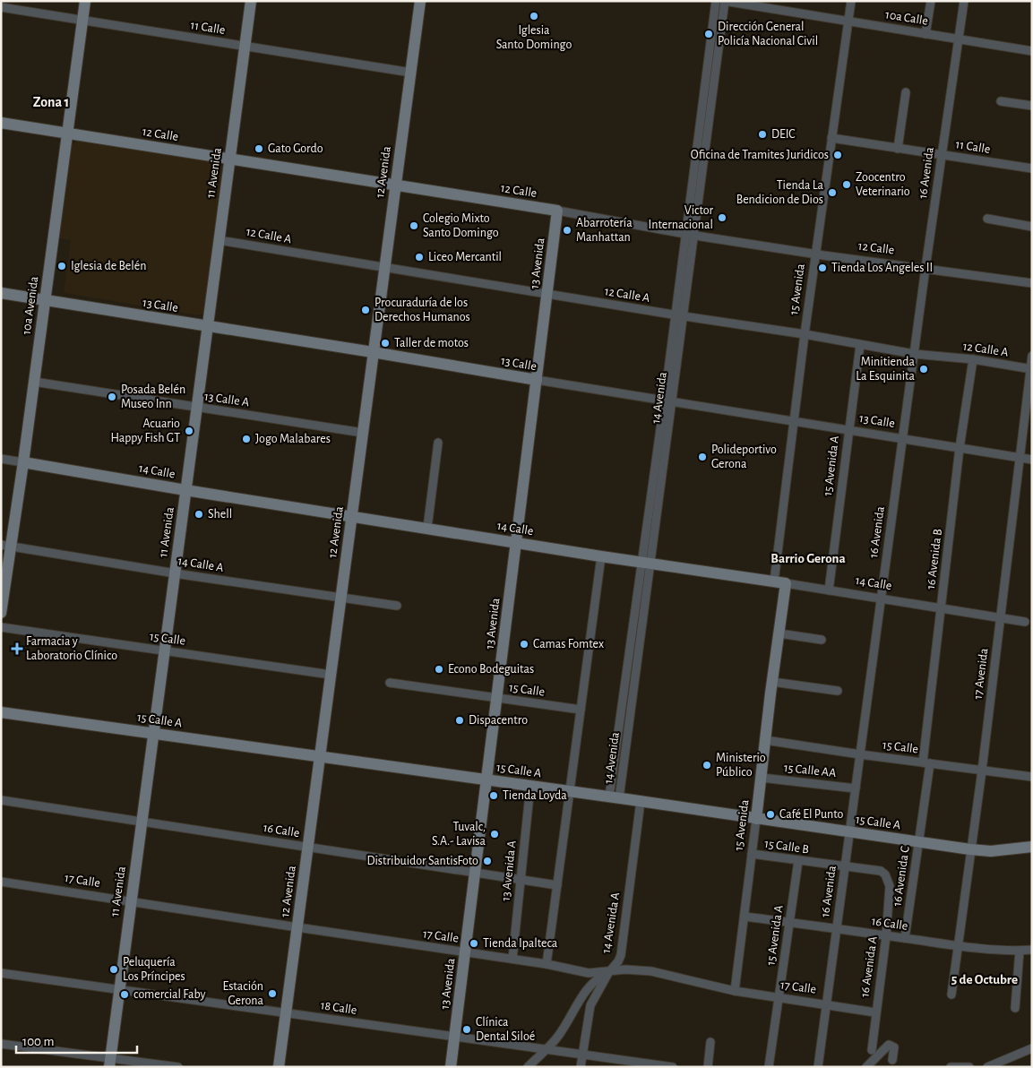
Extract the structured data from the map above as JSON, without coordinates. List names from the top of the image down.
{
  "streets": {
    "street": [
      "10a Calle",
      "11 Calle",
      "12 Calle",
      "12 Avenida",
      "11 Avenida",
      "16 Avenida",
      "12 Calle A",
      "13 Avenida",
      "15 Avenida",
      "10a Avenida",
      "13 Calle",
      "14 Avenida",
      "13 Calle A",
      "15 Avenida A",
      "14 Calle",
      "16 Avenida B",
      "14 Calle A",
      "15 Calle",
      "17 Avenida",
      "15 Calle A",
      "15 Calle AA",
      "16 Calle",
      "15 Calle B",
      "13 Avenida A",
      "16 Avenida C",
      "17 Calle",
      "14 Avenida A",
      "16 Avenida A",
      "18 Calle"
    ]
  },
  "crossings": [
    ["10a Calle", "16 Avenida"],
    ["10a Calle", "15 Avenida"],
    ["10a Calle", "14 Avenida"],
    ["11 Calle", "12 Avenida"],
    ["11 Calle", "11 Avenida"],
    ["11 Calle", "16 Avenida"],
    ["11 Calle", "15 Avenida"],
    ["11 Calle", "10a Avenida"],
    ["12 Calle", "12 Avenida"],
    ["12 Calle", "11 Avenida"],
    ["12 Calle", "16 Avenida"],
    ["12 Calle", "13 Avenida"],
    ["12 Calle", "15 Avenida"],
    ["12 Calle", "10a Avenida"],
    ["12 Calle", "14 Avenida"],
    ["12 Avenida", "12 Calle A"],
    ["12 Avenida", "13 Calle"],
    ["12 Avenida", "13 Calle A"],
    ["12 Avenida", "14 Calle"],
    ["12 Avenida", "14 Calle A"],
    ["12 Avenida", "15 Calle"],
    ["12 Avenida", "15 Calle A"],
    ["12 Avenida", "16 Calle"],
    ["12 Avenida", "17 Calle"],
    ["12 Avenida", "18 Calle"],
    ["11 Avenida", "12 Calle A"],
    ["11 Avenida", "13 Calle"],
    ["11 Avenida", "13 Calle A"],
    ["11 Avenida", "14 Calle"],
    ["11 Avenida", "14 Calle A"],
    ["11 Avenida", "15 Calle"],
    ["11 Avenida", "15 Calle A"],
    ["11 Avenida", "16 Calle"],
    ["11 Avenida", "17 Calle"],
    ["11 Avenida", "18 Calle"],
    ["16 Avenida", "12 Calle A"],
    ["16 Avenida", "13 Calle"],
    ["16 Avenida", "14 Calle"],
    ["16 Avenida", "15 Calle"],
    ["16 Avenida", "15 Calle A"],
    ["16 Avenida", "15 Calle AA"],
    ["16 Avenida", "16 Calle"],
    ["16 Avenida", "15 Calle B"],
    ["16 Avenida", "17 Calle"],
    ["12 Calle A", "13 Avenida"],
    ["12 Calle A", "15 Avenida"],
    ["12 Calle A", "14 Avenida"],
    ["12 Calle A", "15 Avenida A"],
    ["12 Calle A", "16 Avenida B"],
    ["12 Calle A", "17 Avenida"],
    ["13 Avenida", "13 Calle"],
    ["13 Avenida", "14 Calle"],
    ["13 Avenida", "15 Calle"],
    ["13 Avenida", "15 Calle A"],
    ["13 Avenida", "16 Calle"],
    ["13 Avenida", "17 Calle"],
    ["13 Avenida", "18 Calle"],
    ["15 Avenida", "13 Calle"],
    ["15 Avenida", "14 Calle"],
    ["15 Avenida", "15 Calle"],
    ["15 Avenida", "15 Calle A"],
    ["15 Avenida", "15 Calle AA"],
    ["15 Avenida", "16 Calle"],
    ["15 Avenida", "15 Calle B"],
    ["15 Avenida", "17 Calle"],
    ["10a Avenida", "13 Calle"],
    ["10a Avenida", "13 Calle A"],
    ["10a Avenida", "14 Calle"],
    ["10a Avenida", "14 Calle A"],
    ["13 Calle", "14 Avenida"],
    ["13 Calle", "15 Avenida A"],
    ["13 Calle", "16 Avenida B"],
    ["13 Calle", "17 Avenida"],
    ["14 Avenida", "14 Calle"],
    ["14 Avenida", "15 Calle A"],
    ["15 Avenida A", "14 Calle"],
    ["15 Avenida A", "16 Calle"],
    ["15 Avenida A", "15 Calle B"],
    ["15 Avenida A", "17 Calle"],
    ["14 Calle", "16 Avenida B"],
    ["14 Calle", "17 Avenida"],
    ["16 Avenida B", "15 Calle"],
    ["16 Avenida B", "16 Avenida C"],
    ["15 Calle", "17 Avenida"],
    ["15 Calle", "16 Avenida C"],
    ["17 Avenida", "15 Calle A"],
    ["17 Avenida", "16 Calle"],
    ["15 Calle A", "13 Avenida A"],
    ["15 Calle A", "16 Avenida C"],
    ["15 Calle A", "14 Avenida A"],
    ["16 Calle", "13 Avenida A"],
    ["16 Calle", "16 Avenida C"],
    ["16 Calle", "16 Avenida A"],
    ["15 Calle B", "16 Avenida A"],
    ["13 Avenida A", "17 Calle"],
    ["17 Calle", "14 Avenida A"],
    ["17 Calle", "16 Avenida A"],
    ["14 Avenida A", "18 Calle"]
  ],
  "districts": ["Zona 1", "Barrio Gerona", "5 de Octubre"],
  "places": {
    "other": [
      "Iglesia Santo Domingo",
      "Dirección General Policía Nacional Civil",
      "DEIC",
      "Gato Gordo",
      "Oficina de Tramites Juridicos",
      "Zoocentro Veterinario",
      "Tienda La Bendicion de Dios",
      "Victor Internacional",
      "Colegio Mixto Santo Domingo",
      "Abarrotería Manhattan",
      "Liceo Mercantil",
      "Iglesia de Belén",
      "Tienda Los Angeles II",
      "Procuraduría de los Derechos Humanos",
      "Taller de motos",
      "Minitienda La Esquinita",
      "Posada Belén Museo Inn",
      "Acuario Happy Fish GT",
      "Jogo Malabares",
      "Polideportivo Gerona",
      "Shell",
      "Camas Fomtex",
      "Econo Bodeguitas",
      "Dispacentro",
      "Ministerio Público",
      "Tienda Loyda",
      "Café El Punto",
      "Tuvalc, S.A.- Lavisa",
      "Distribuidor SantisFoto",
      "Tienda Ipalteca",
      "Peluquería Los Príncipes",
      "Estación Gerona",
      "comercial Faby",
      "Clínica Dental Siloé"
    ],
    "health": ["Farmacia y Laboratorio Clínico"]
  },
  "scale_bar": "100 m"
}
